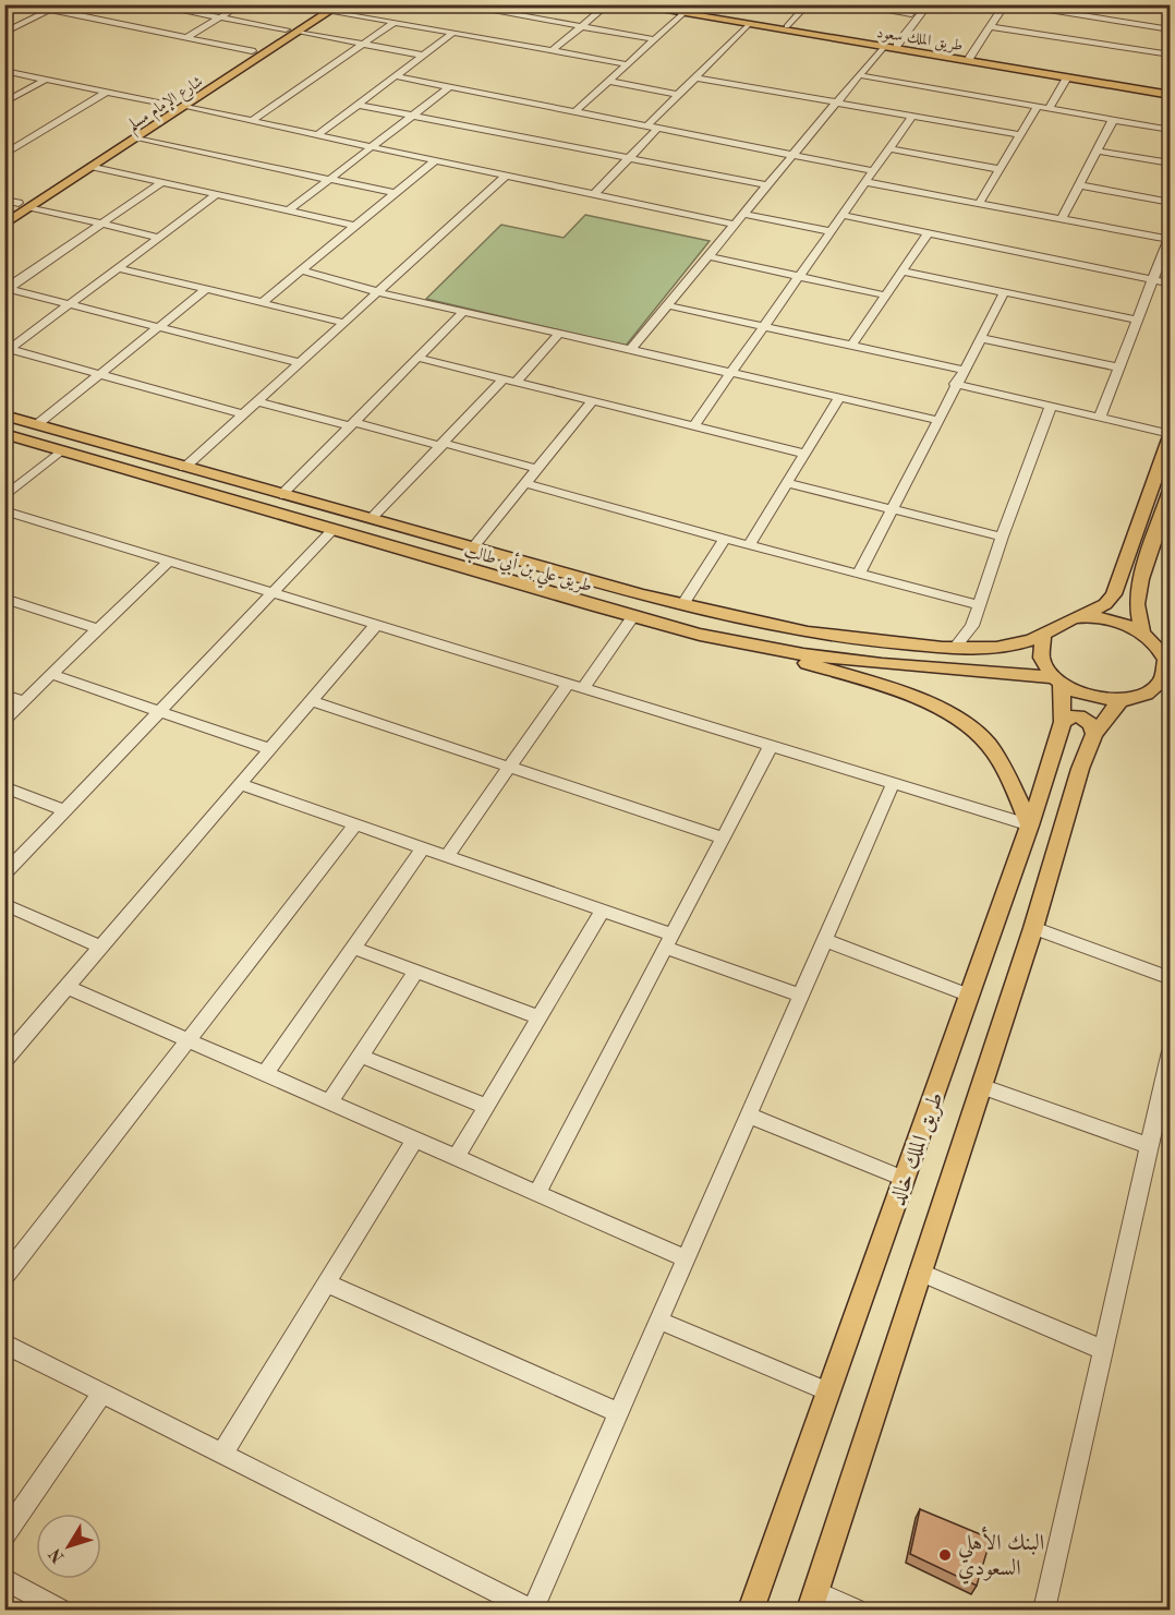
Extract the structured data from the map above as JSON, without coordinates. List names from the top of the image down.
{
  "streets": {
    "main road": [
      "طريق الملك سعود",
      "شارع الإمام مسلم",
      "طريق علي بن أبي طالب",
      "طريق الملك خالد"
    ]
  },
  "crossings": [
    ["طريق علي بن أبي طالب", "طريق الملك خالد"]
  ],
  "places": ["البنك الأهلي السعودي"],
  "north": "bottom left"
}
